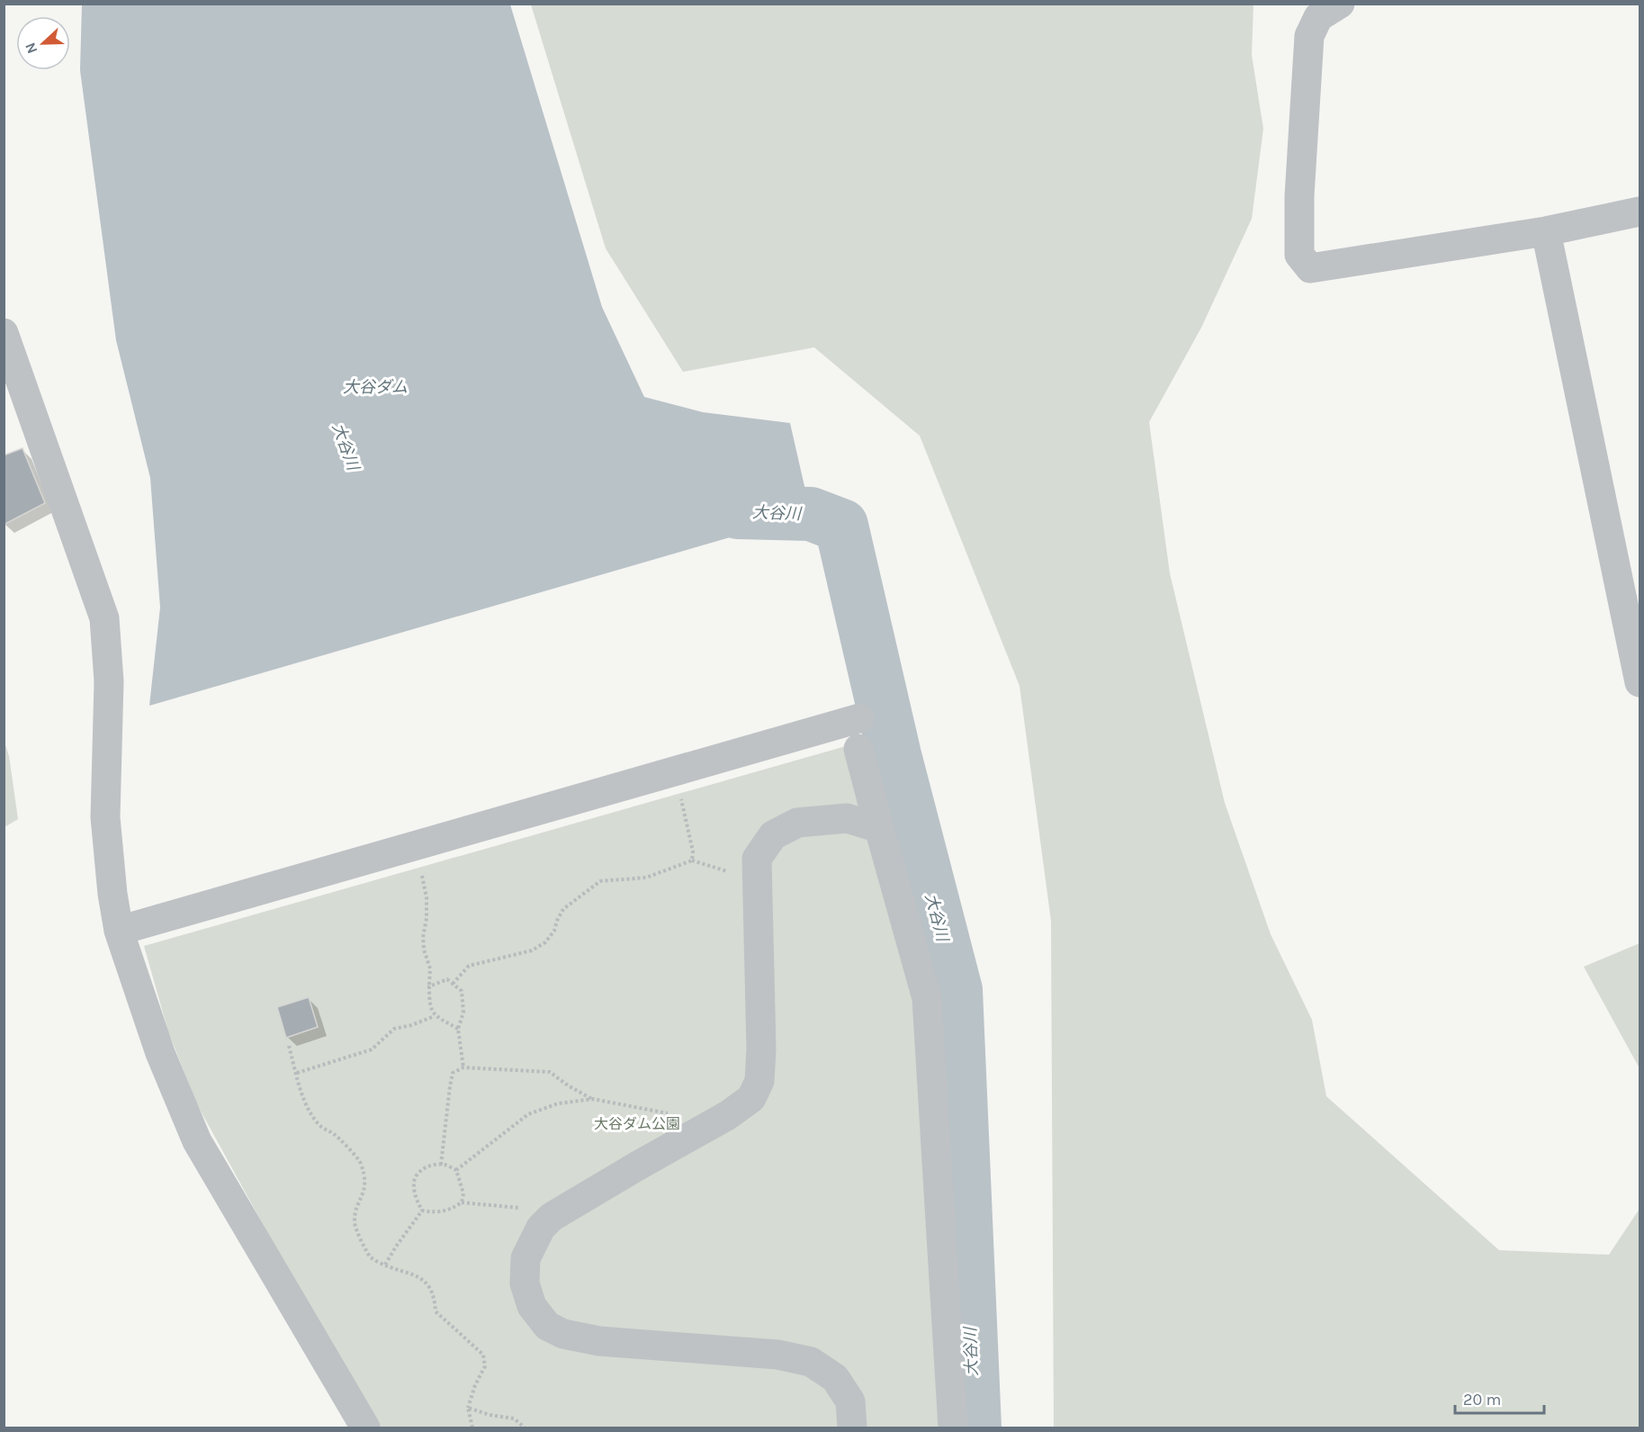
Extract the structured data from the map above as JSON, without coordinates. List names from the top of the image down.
{
  "water": ["大谷ダム", "大谷川"],
  "parks": ["大谷ダム公園"],
  "scale_bar": "20 m",
  "north": "left"
}
